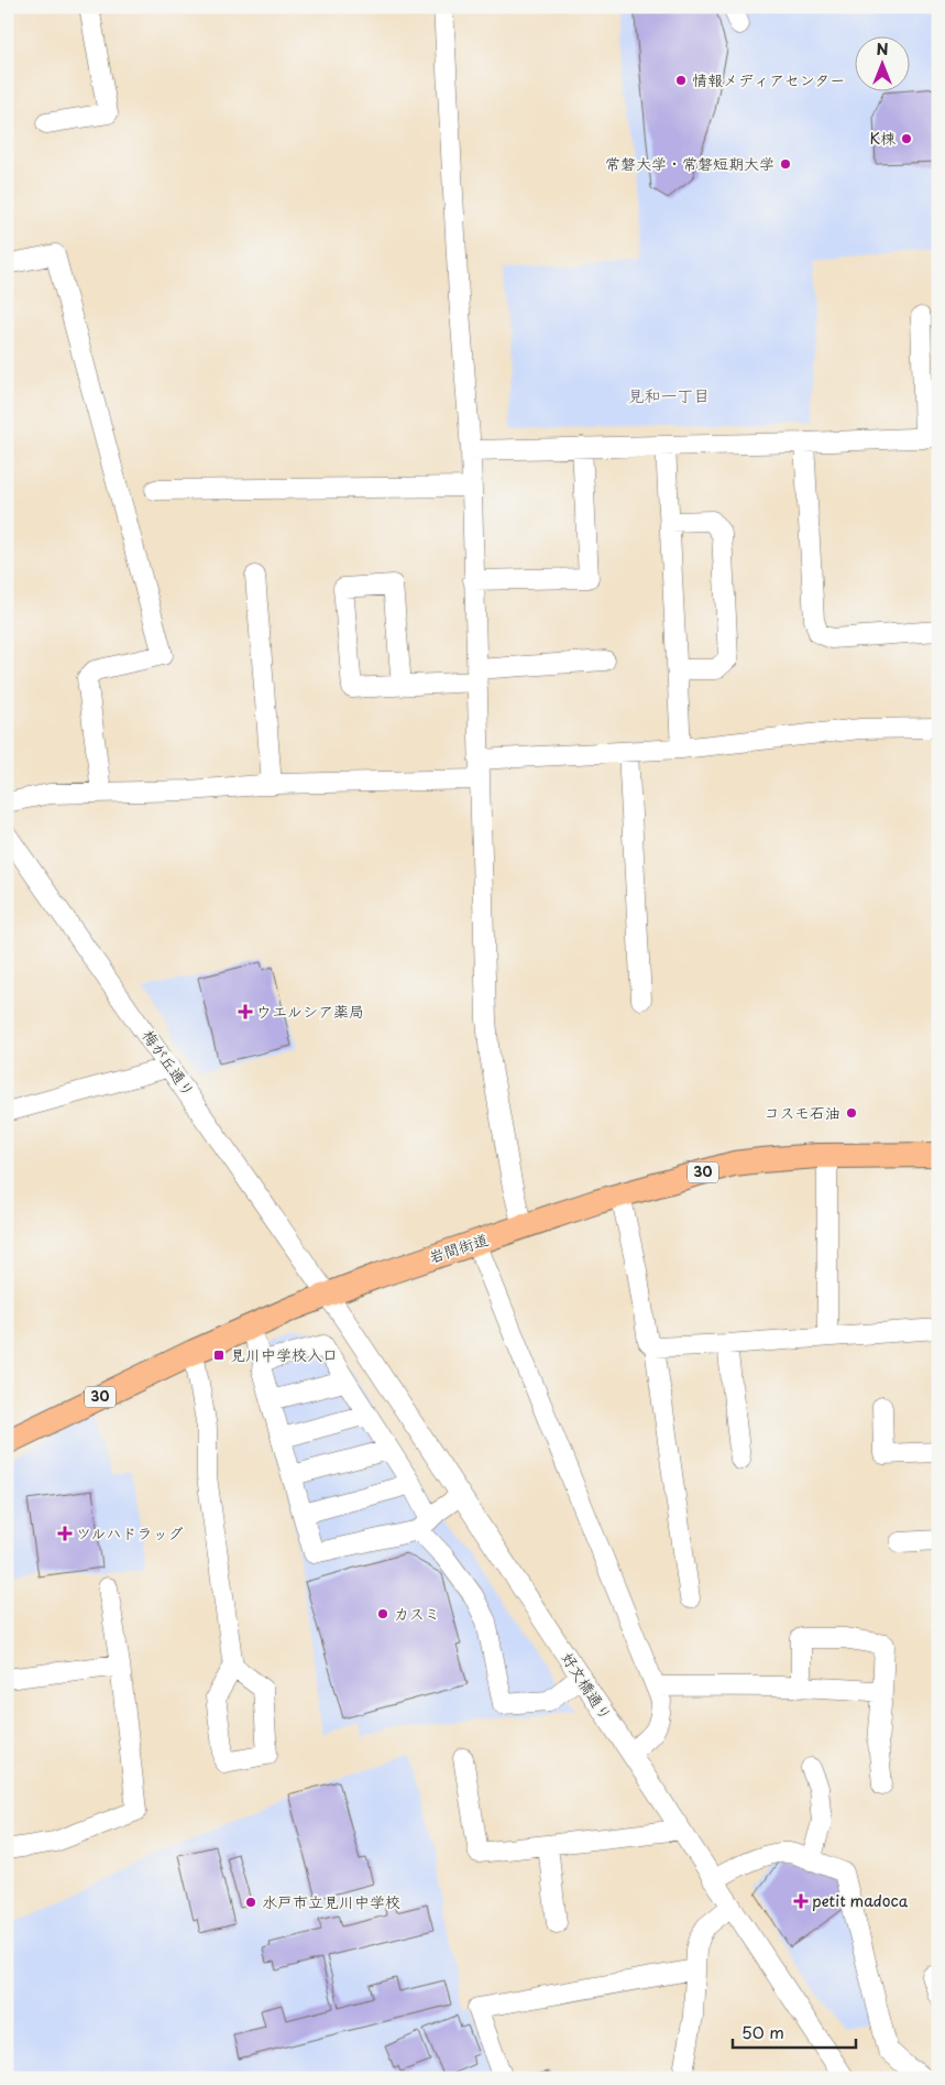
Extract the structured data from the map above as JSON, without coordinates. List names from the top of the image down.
{
  "streets": {
    "main road": ["30", "岩間街道"],
    "street": ["梅が丘通り", "好文橋通り"]
  },
  "crossings": [
    ["梅が丘通り", "岩間街道"],
    ["梅が丘通り", "好文橋通り"],
    ["岩間街道", "好文橋通り"]
  ],
  "districts": ["見和一丁目"],
  "places": {
    "other": [
      "情報メディアセンター",
      "K棟",
      "常磐大学・常磐短期大学",
      "コスモ石油",
      "カスミ",
      "水戸市立見川中学校"
    ],
    "health": ["ウエルシア薬局", "ツルハドラッグ", "petit madoca"],
    "transit": ["見川中学校入口"]
  },
  "scale_bar": "50 m",
  "north": "top"
}
